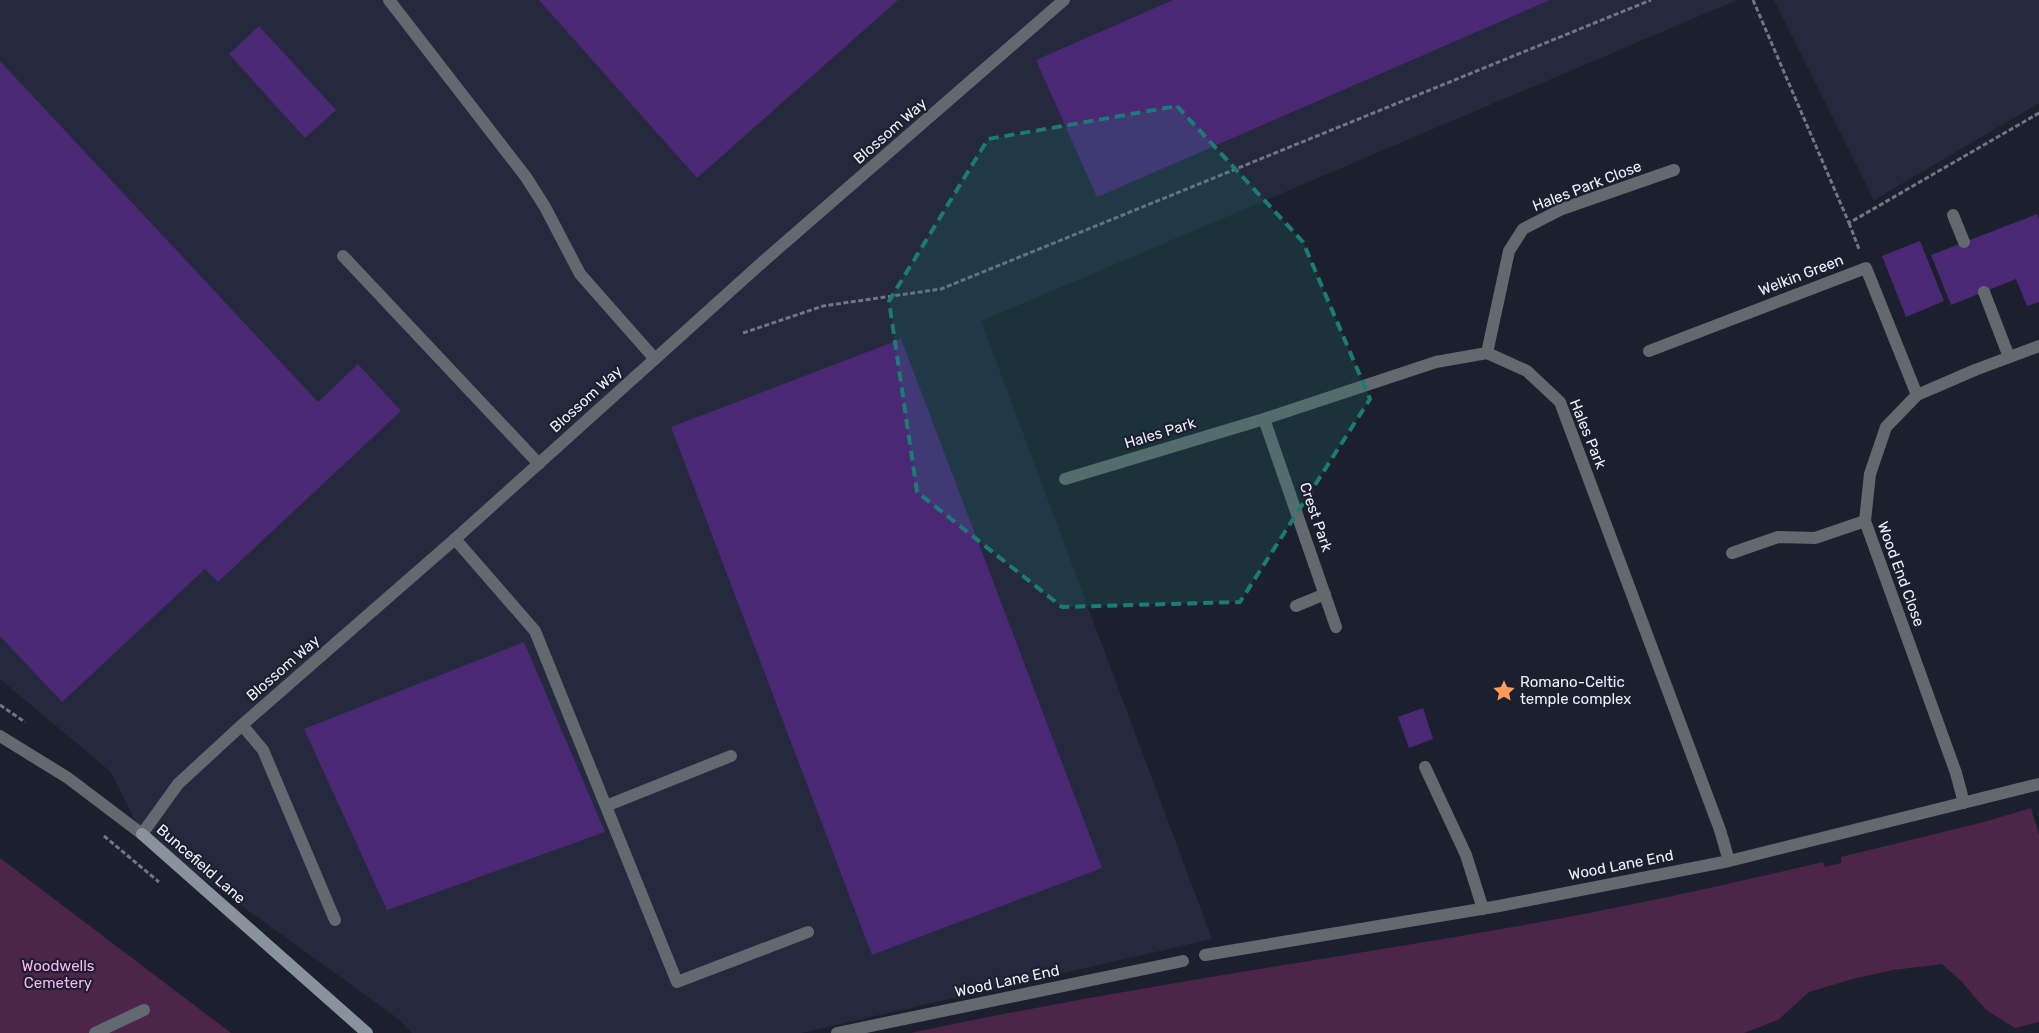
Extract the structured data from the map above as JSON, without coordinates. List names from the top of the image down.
{
  "streets": {
    "street": [
      "Blossom Way",
      "Hales Park Close",
      "Welkin Green",
      "Hales Park",
      "Crest Park",
      "Wood End Close",
      "Buncefield Lane",
      "Wood Lane End"
    ]
  },
  "crossings": [
    ["Blossom Way", "Buncefield Lane"],
    ["Hales Park Close", "Hales Park"],
    ["Welkin Green", "Wood End Close"],
    ["Hales Park", "Crest Park"],
    ["Hales Park", "Wood Lane End"],
    ["Wood End Close", "Wood Lane End"]
  ],
  "parks": ["Woodwells Cemetery"],
  "places": {
    "place": ["Romano-Celtic temple complex"]
  }
}
